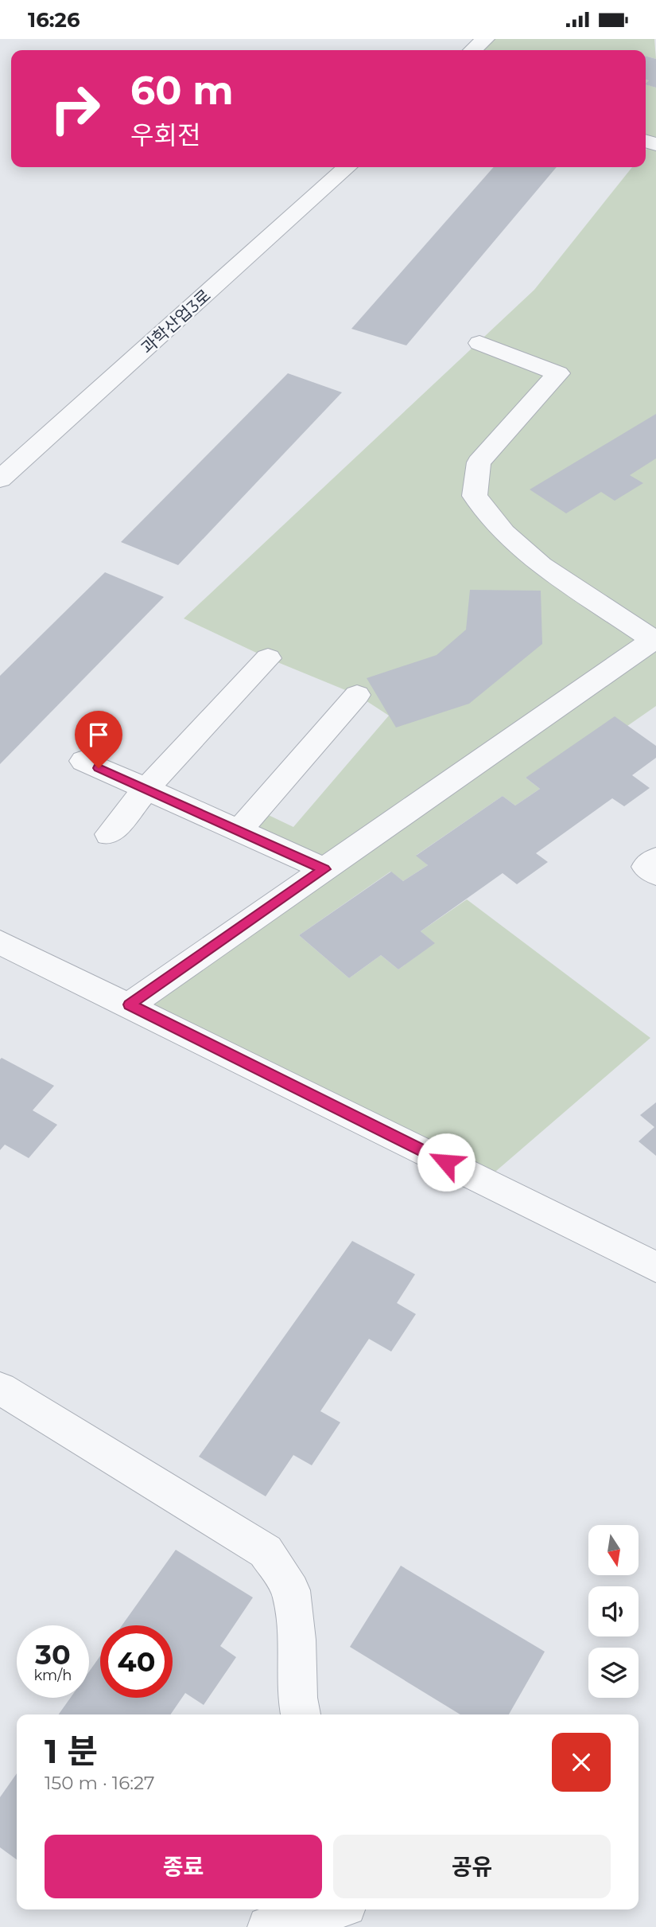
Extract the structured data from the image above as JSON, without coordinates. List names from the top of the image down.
{
  "streets": {
    "street": ["과학산업3로"]
  },
  "north": "bottom",
  "page": {
    "status": "16:26",
    "turn": ["60 m", "우회전"],
    "speed": "30 km/h",
    "limit": "40",
    "heading": ["1 분", "150 m · 16:27"],
    "buttons": ["종료", "공유"]
  }
}
